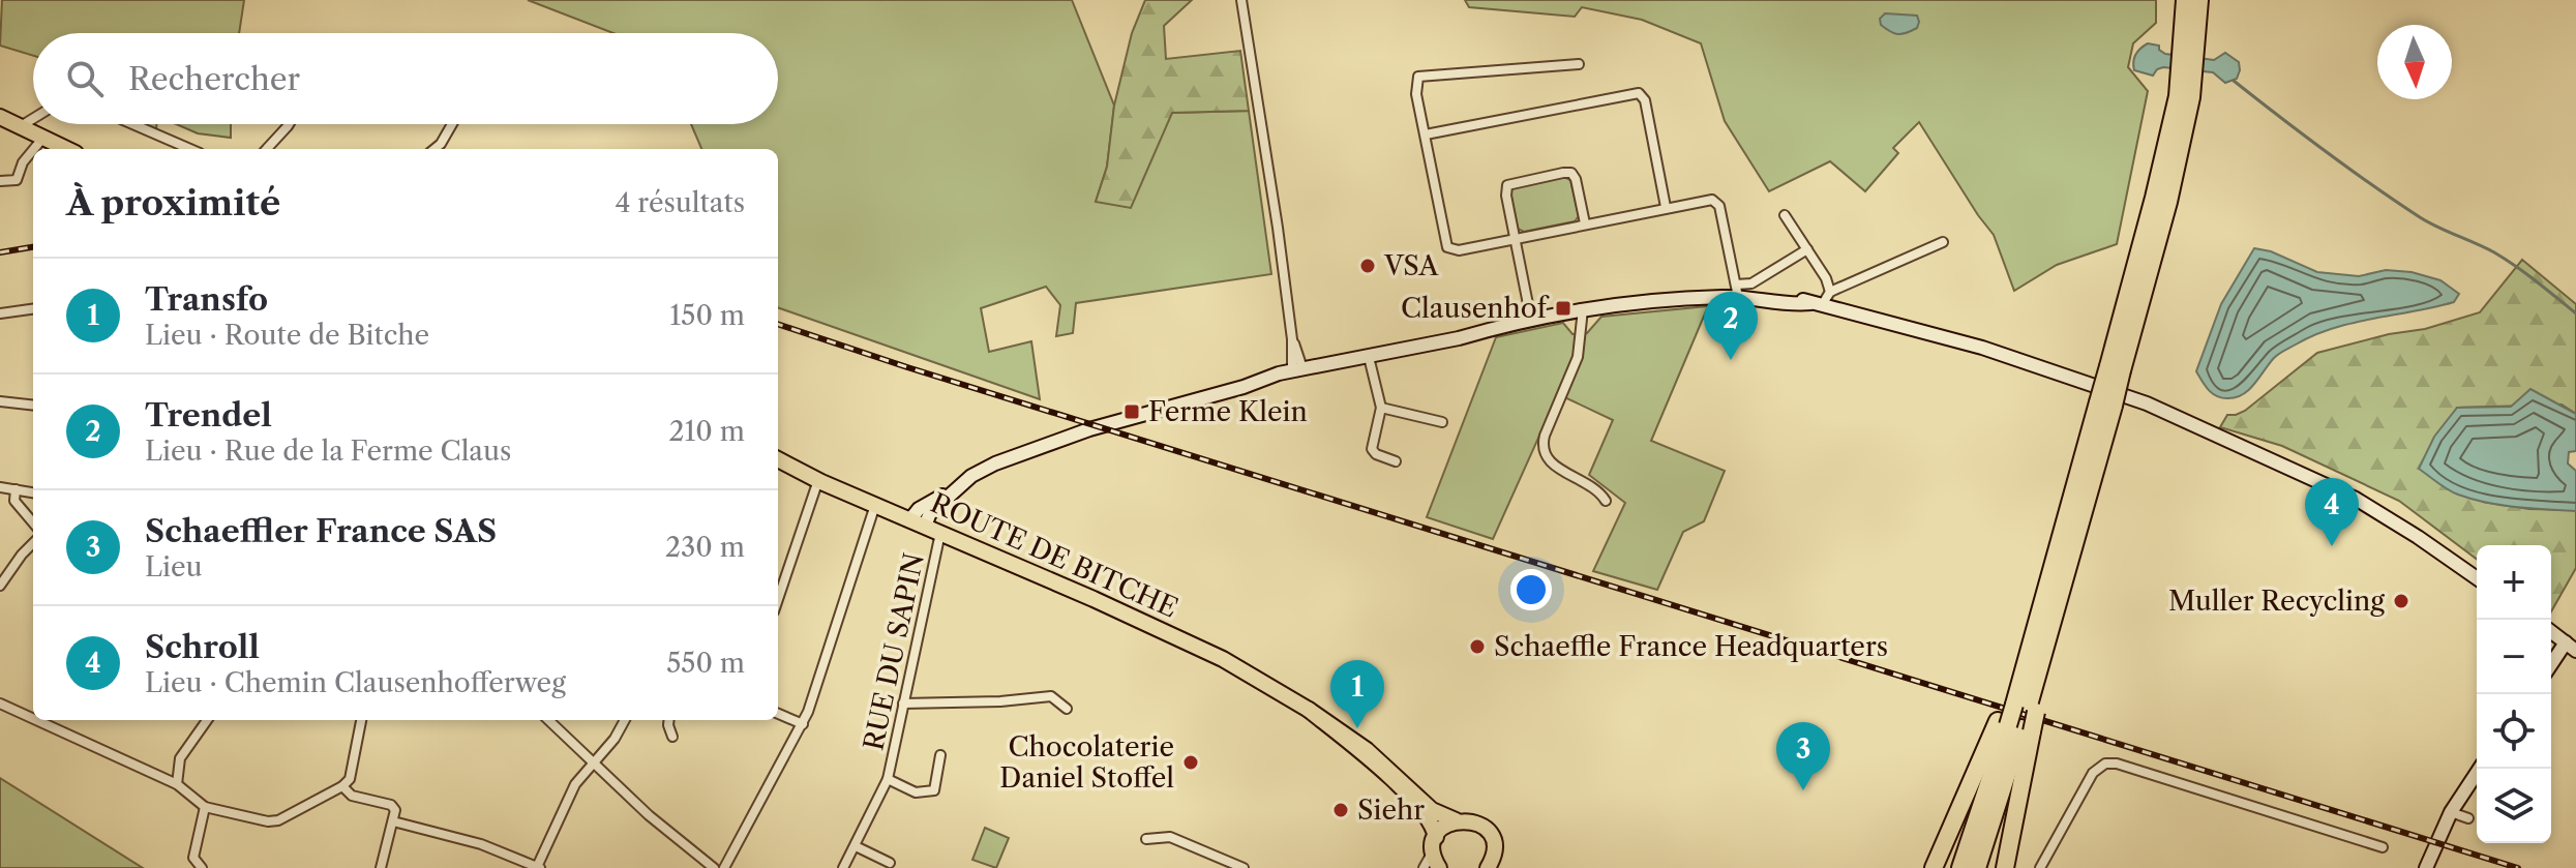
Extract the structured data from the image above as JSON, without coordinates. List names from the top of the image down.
{
  "streets": {
    "main road": ["ROUTE DE BITCHE"],
    "street": ["RUE DU SAPIN"]
  },
  "crossings": [
    ["ROUTE DE BITCHE", "RUE DU SAPIN"]
  ],
  "places": {
    "other": [
      "VSA",
      "Muller Recycling",
      "Schaeffle France Headquarters",
      "Chocolaterie Daniel Stoffel",
      "Siehr"
    ],
    "transit": ["Clausenhof", "Ferme Klein"]
  },
  "north": "bottom",
  "page": {
    "search": "Rechercher",
    "heading": ["À proximité", "4 résultats"],
    "list": [
      {
        "mark": "1",
        "name": "Transfo",
        "note": "Lieu · Route de Bitche",
        "value": "150 m"
      },
      {
        "mark": "2",
        "name": "Trendel",
        "note": "Lieu · Rue de la Ferme Claus",
        "value": "210 m"
      },
      {
        "mark": "3",
        "name": "Schaeffler France SAS",
        "note": "Lieu",
        "value": "230 m"
      },
      {
        "mark": "4",
        "name": "Schroll",
        "note": "Lieu · Chemin Clausenhofferweg",
        "value": "550 m"
      }
    ],
    "pins": [
      "2",
      "4",
      "1",
      "3"
    ],
    "map_buttons": ["+", "−"]
  }
}
